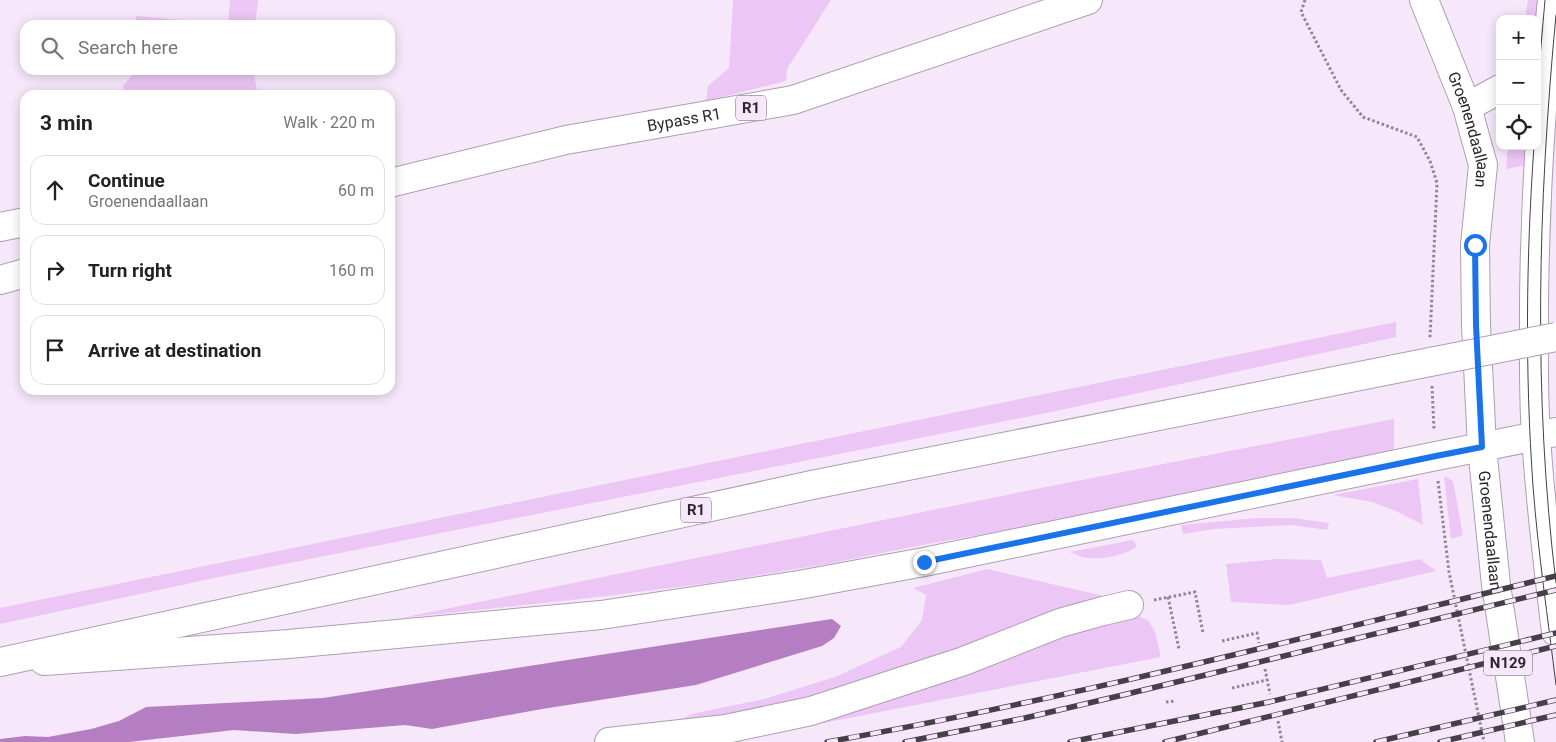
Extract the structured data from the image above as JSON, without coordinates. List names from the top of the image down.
{
  "streets": {
    "main road": [
      "R1",
      "Bypass R1",
      "Groenendaallaan",
      "N129"
    ]
  },
  "page": {
    "map_buttons": ["+", "−"],
    "search": "Search here",
    "heading": ["3 min", "Walk · 220 m"],
    "list": [
      ["Continue", "Groenendaallaan", "60 m"],
      ["Turn right", "160 m"],
      "Arrive at destination"
    ]
  }
}
